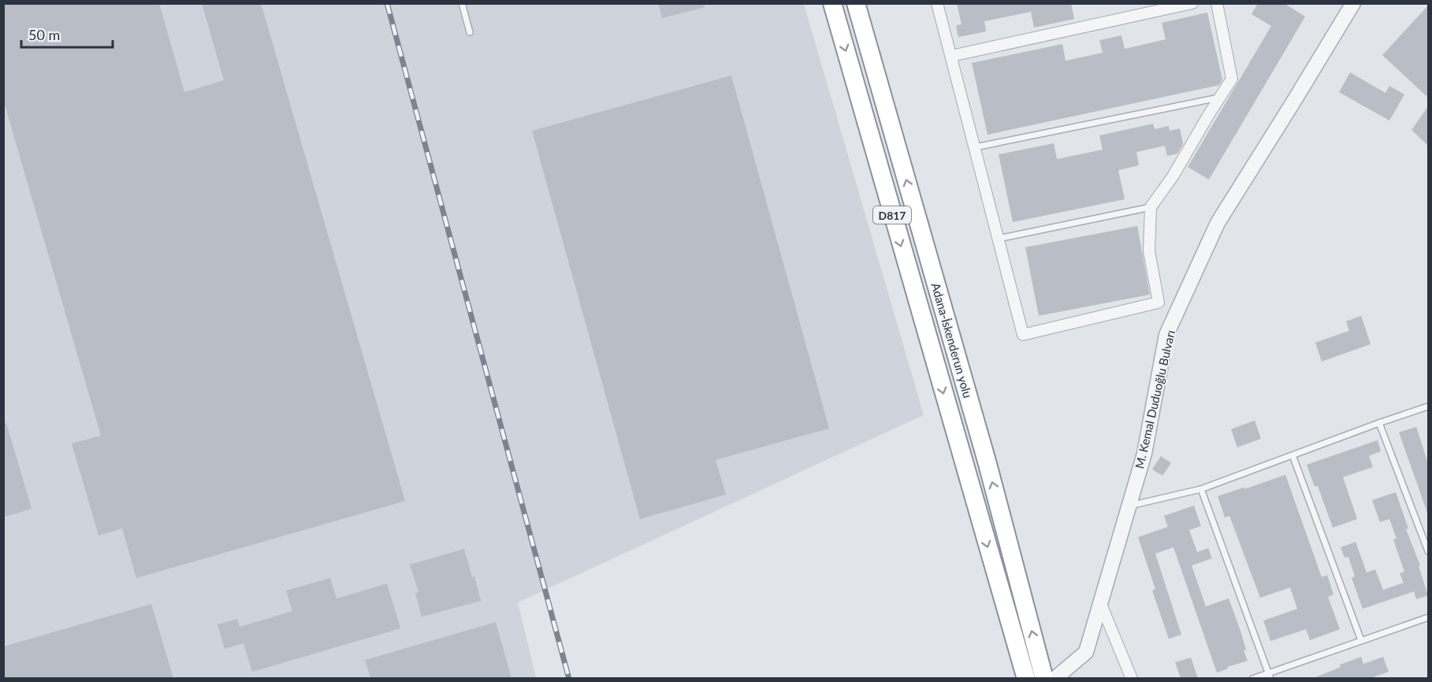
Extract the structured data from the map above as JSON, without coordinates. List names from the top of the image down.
{
  "streets": {
    "highway": ["D817", "Adana-İskenderun yolu"],
    "street": ["M. Kemal Duduoğlu Bulvarı"]
  },
  "scale_bar": "50 m"
}
